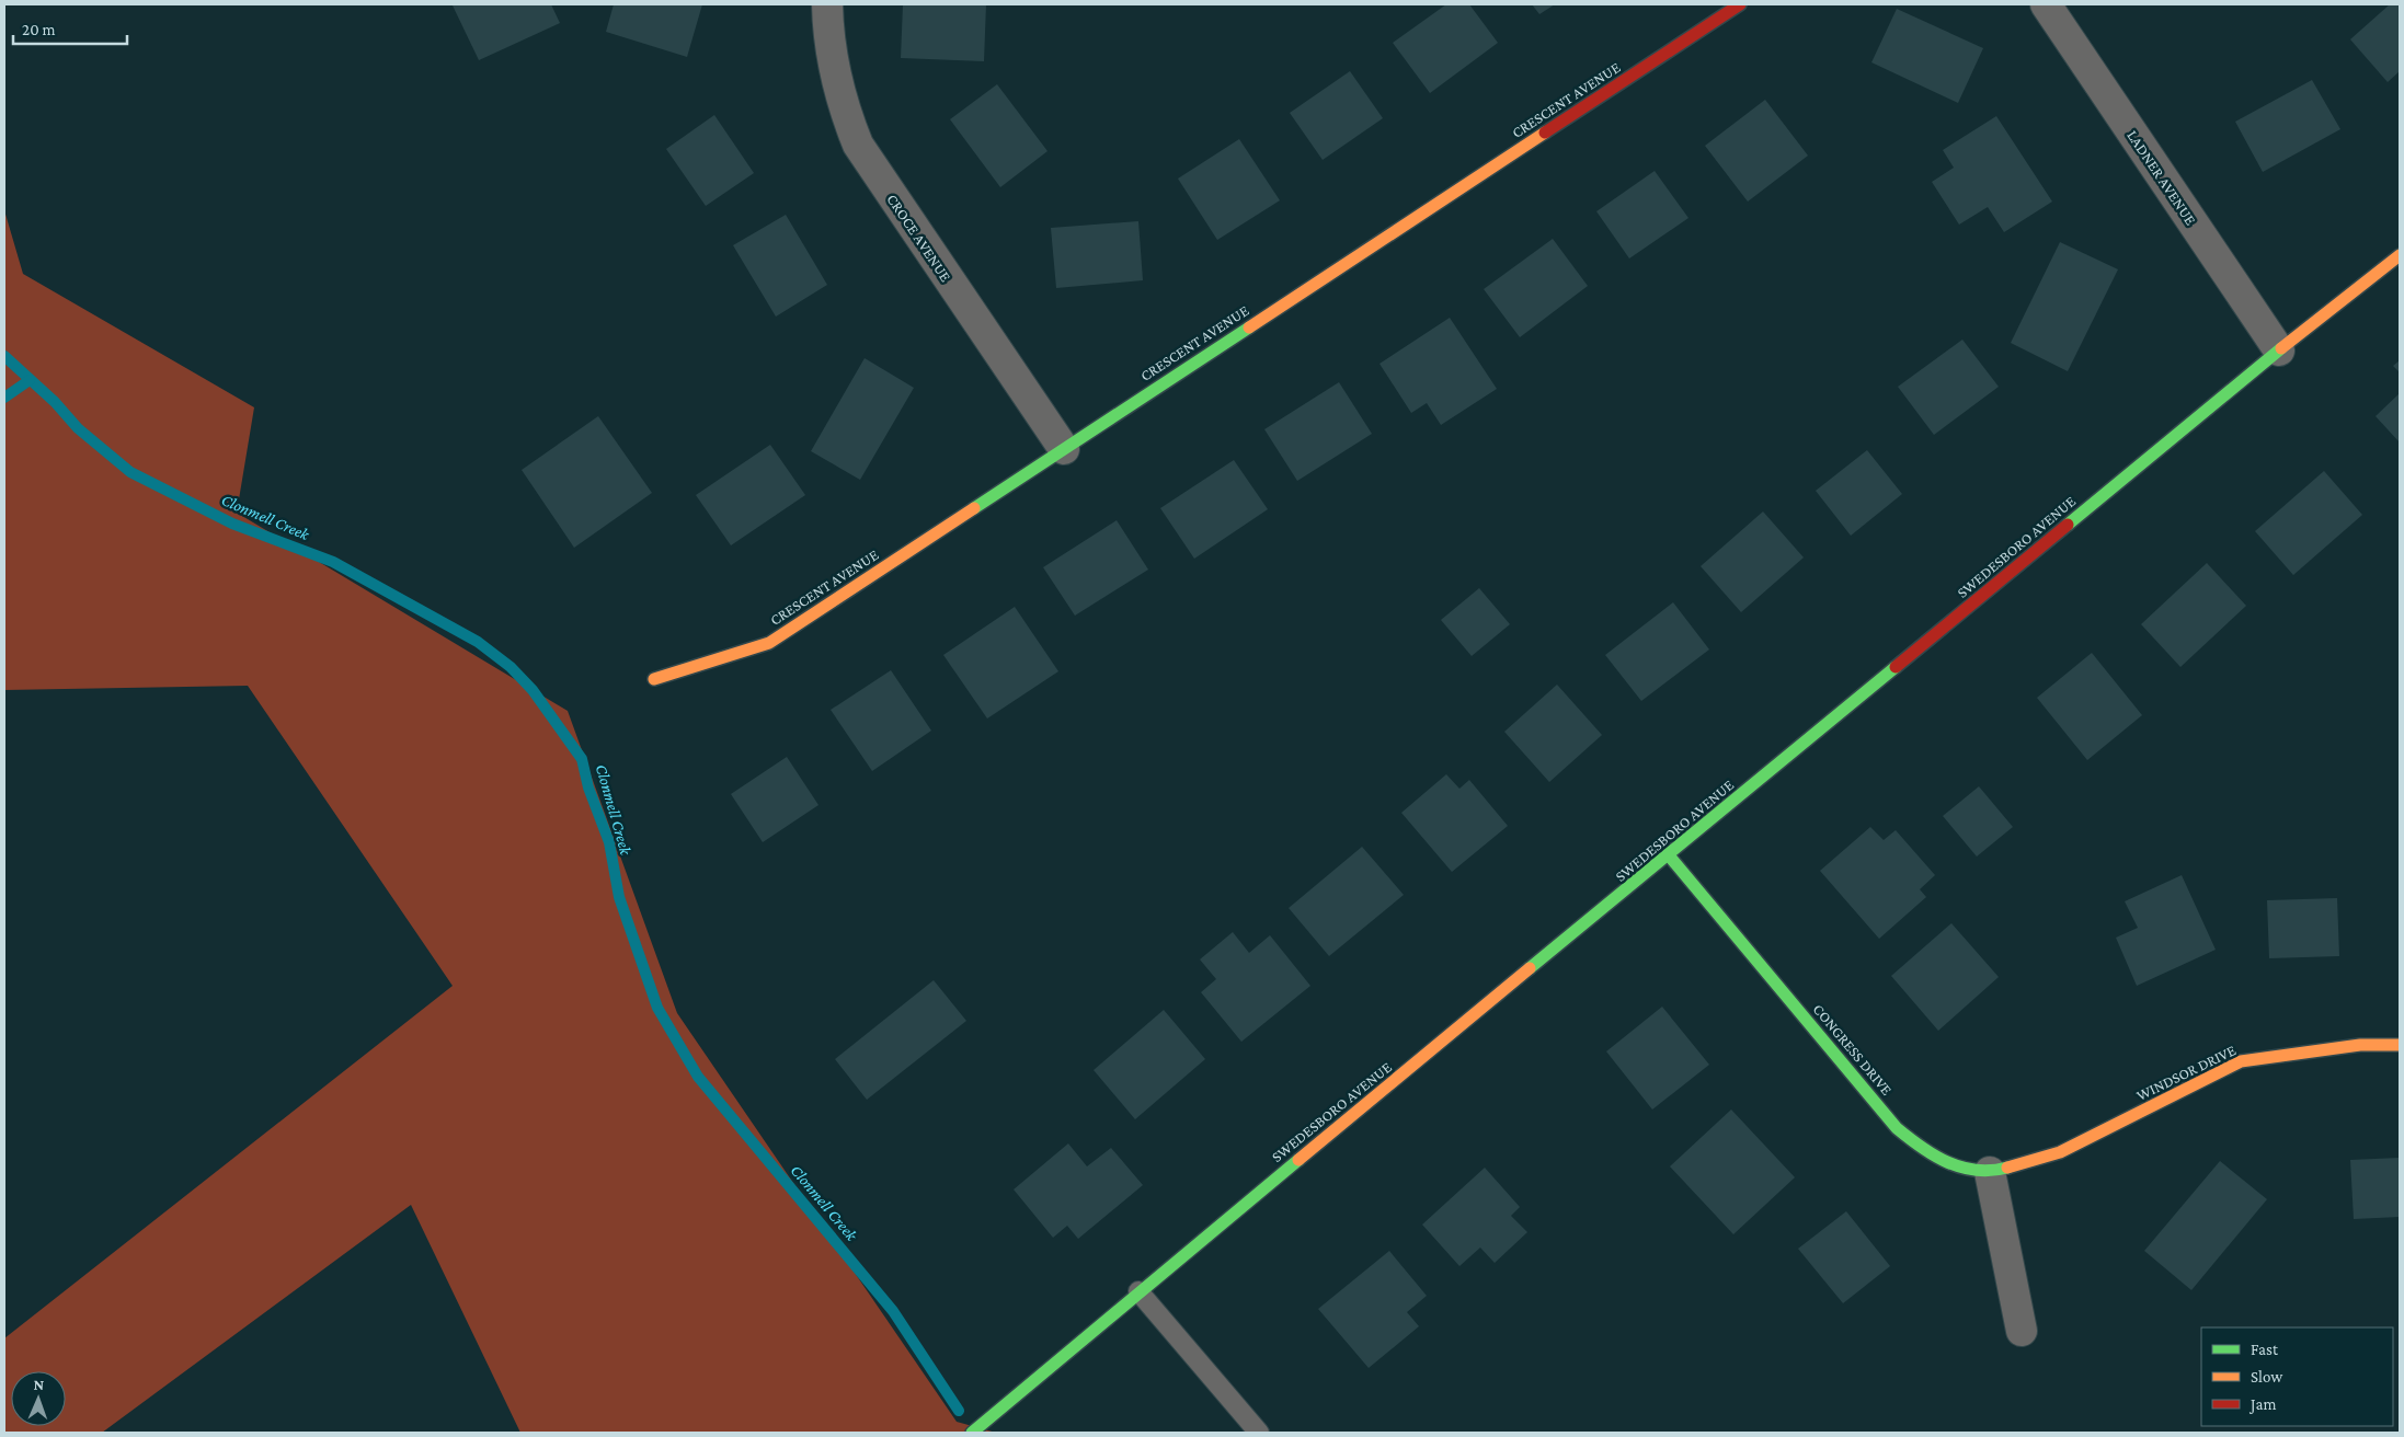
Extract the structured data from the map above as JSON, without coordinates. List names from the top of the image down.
{
  "streets": {
    "street": [
      "CRESCENT AVENUE",
      "LADNER AVENUE",
      "CROCE AVENUE",
      "SWEDESBORO AVENUE",
      "CONGRESS DRIVE",
      "WINDSOR DRIVE"
    ]
  },
  "crossings": [
    ["CRESCENT AVENUE", "CROCE AVENUE"],
    ["LADNER AVENUE", "SWEDESBORO AVENUE"],
    ["SWEDESBORO AVENUE", "CONGRESS DRIVE"],
    ["CONGRESS DRIVE", "WINDSOR DRIVE"]
  ],
  "water": ["Clonmell Creek"],
  "legend": ["Fast", "Slow", "Jam"],
  "scale_bar": "20 m",
  "north": "top"
}
